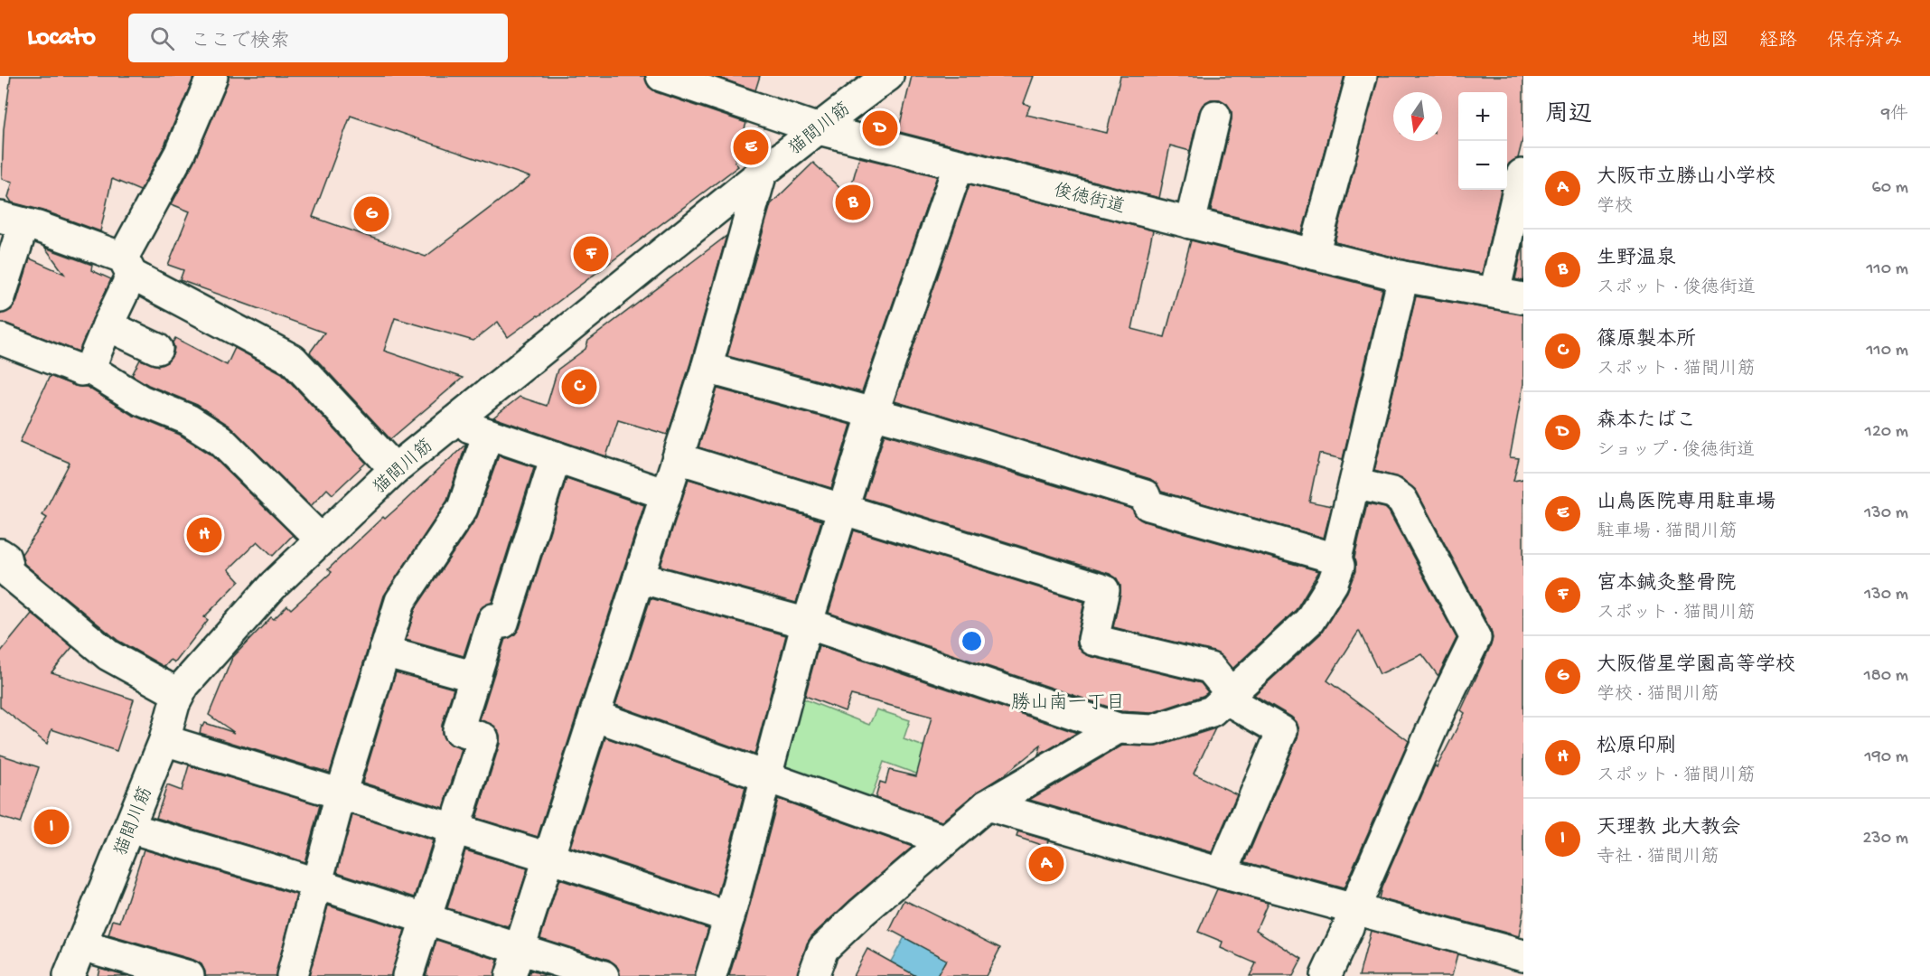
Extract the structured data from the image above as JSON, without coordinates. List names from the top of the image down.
{
  "streets": {
    "street": ["猫間川筋", "俊徳街道"]
  },
  "crossings": [
    ["猫間川筋", "俊徳街道"]
  ],
  "districts": ["勝山南一丁目"],
  "north": "bottom",
  "page": {
    "header": "Locato",
    "search": "ここで検索",
    "nav": ["地図", "経路", "保存済み"],
    "heading": ["周辺", "9件"],
    "map_buttons": ["+", "−"],
    "pins": [
      "D",
      "E",
      "B",
      "G",
      "F",
      "C",
      "H",
      "I",
      "A"
    ],
    "list": [
      {
        "mark": "A",
        "name": "大阪市立勝山小学校",
        "note": "学校",
        "value": "60 m"
      },
      {
        "mark": "B",
        "name": "生野温泉",
        "note": "スポット · 俊徳街道",
        "value": "110 m"
      },
      {
        "mark": "C",
        "name": "篠原製本所",
        "note": "スポット · 猫間川筋",
        "value": "110 m"
      },
      {
        "mark": "D",
        "name": "森本たばこ",
        "note": "ショップ · 俊徳街道",
        "value": "120 m"
      },
      {
        "mark": "E",
        "name": "山鳥医院専用駐車場",
        "note": "駐車場 · 猫間川筋",
        "value": "130 m"
      },
      {
        "mark": "F",
        "name": "宮本鍼灸整骨院",
        "note": "スポット · 猫間川筋",
        "value": "130 m"
      },
      {
        "mark": "G",
        "name": "大阪偕星学園高等学校",
        "note": "学校 · 猫間川筋",
        "value": "180 m"
      },
      {
        "mark": "H",
        "name": "松原印刷",
        "note": "スポット · 猫間川筋",
        "value": "190 m"
      },
      {
        "mark": "I",
        "name": "天理教 北大教会",
        "note": "寺社 · 猫間川筋",
        "value": "230 m"
      }
    ]
  }
}
